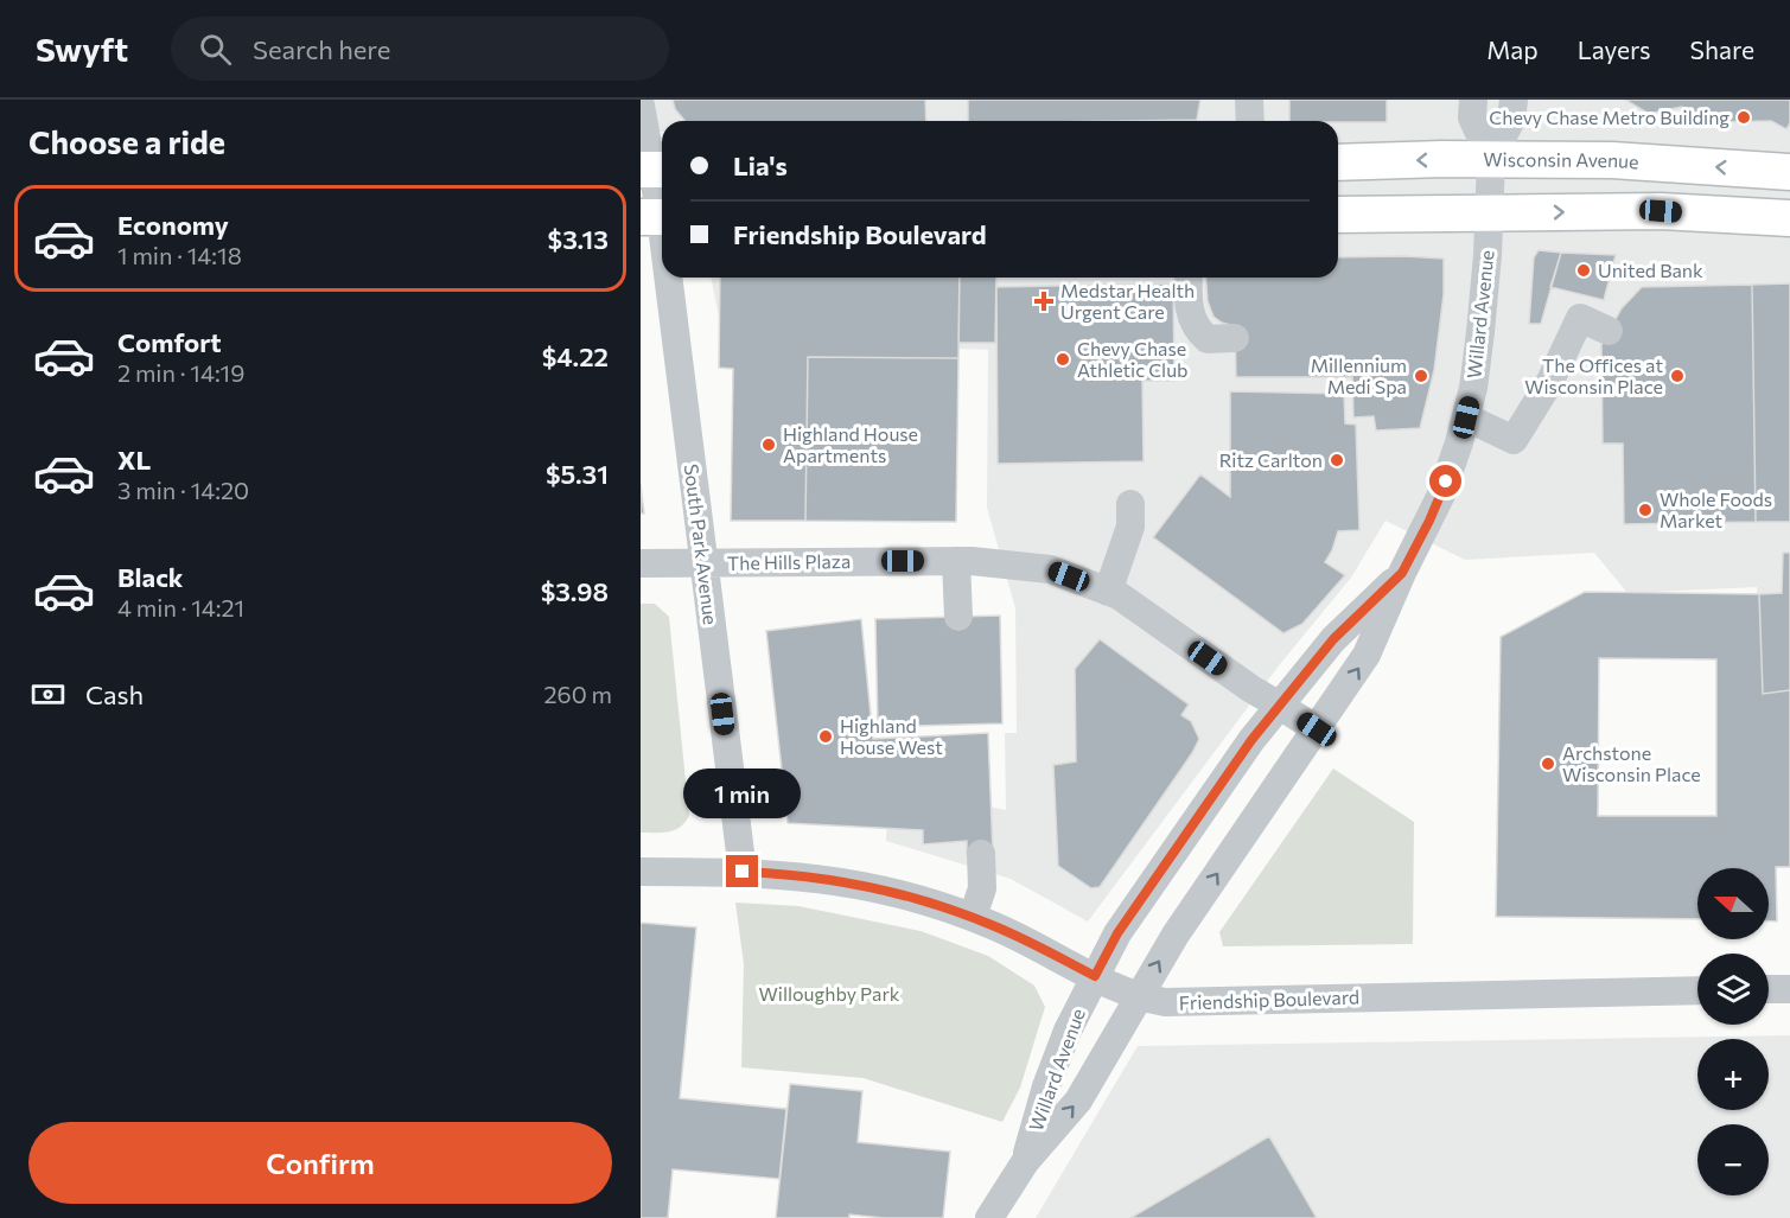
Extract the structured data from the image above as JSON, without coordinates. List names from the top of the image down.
{
  "streets": {
    "main road": ["Wisconsin Avenue"],
    "street": [
      "Willard Avenue",
      "South Park Avenue",
      "The Hills Plaza",
      "Friendship Boulevard"
    ]
  },
  "crossings": [
    ["Wisconsin Avenue", "Willard Avenue"],
    ["Willard Avenue", "The Hills Plaza"],
    ["Willard Avenue", "Friendship Boulevard"],
    ["South Park Avenue", "The Hills Plaza"],
    ["South Park Avenue", "Friendship Boulevard"]
  ],
  "parks": ["Willoughby Park"],
  "places": {
    "other": [
      "Chevy Chase Metro Building",
      "United Bank",
      "Chevy Chase Athletic Club",
      "Millennium Medi Spa",
      "The Offices at Wisconsin Place",
      "Highland House Apartments",
      "Ritz Carlton",
      "Whole Foods Market",
      "Highland House West",
      "Archstone Wisconsin Place"
    ],
    "health": ["Medstar Health Urgent Care"]
  },
  "north": "left",
  "page": {
    "header": "Swyft",
    "search": "Search here",
    "nav": ["Map", "Layers", "Share"],
    "heading": "Choose a ride",
    "banner": ["Lia's", "Friendship Boulevard"],
    "list": [
      {
        "name": "Economy",
        "note": "1 min · 14:18",
        "value": "$3.13"
      },
      {
        "name": "Comfort",
        "note": "2 min · 14:19",
        "value": "$4.22"
      },
      {
        "name": "XL",
        "note": "3 min · 14:20",
        "value": "$5.31"
      },
      {
        "name": "Black",
        "note": "4 min · 14:21",
        "value": "$3.98"
      }
    ],
    "pay": ["Cash", "260 m"],
    "bubble": "1 min",
    "map_buttons": ["+", "−"],
    "buttons": "Confirm"
  }
}
